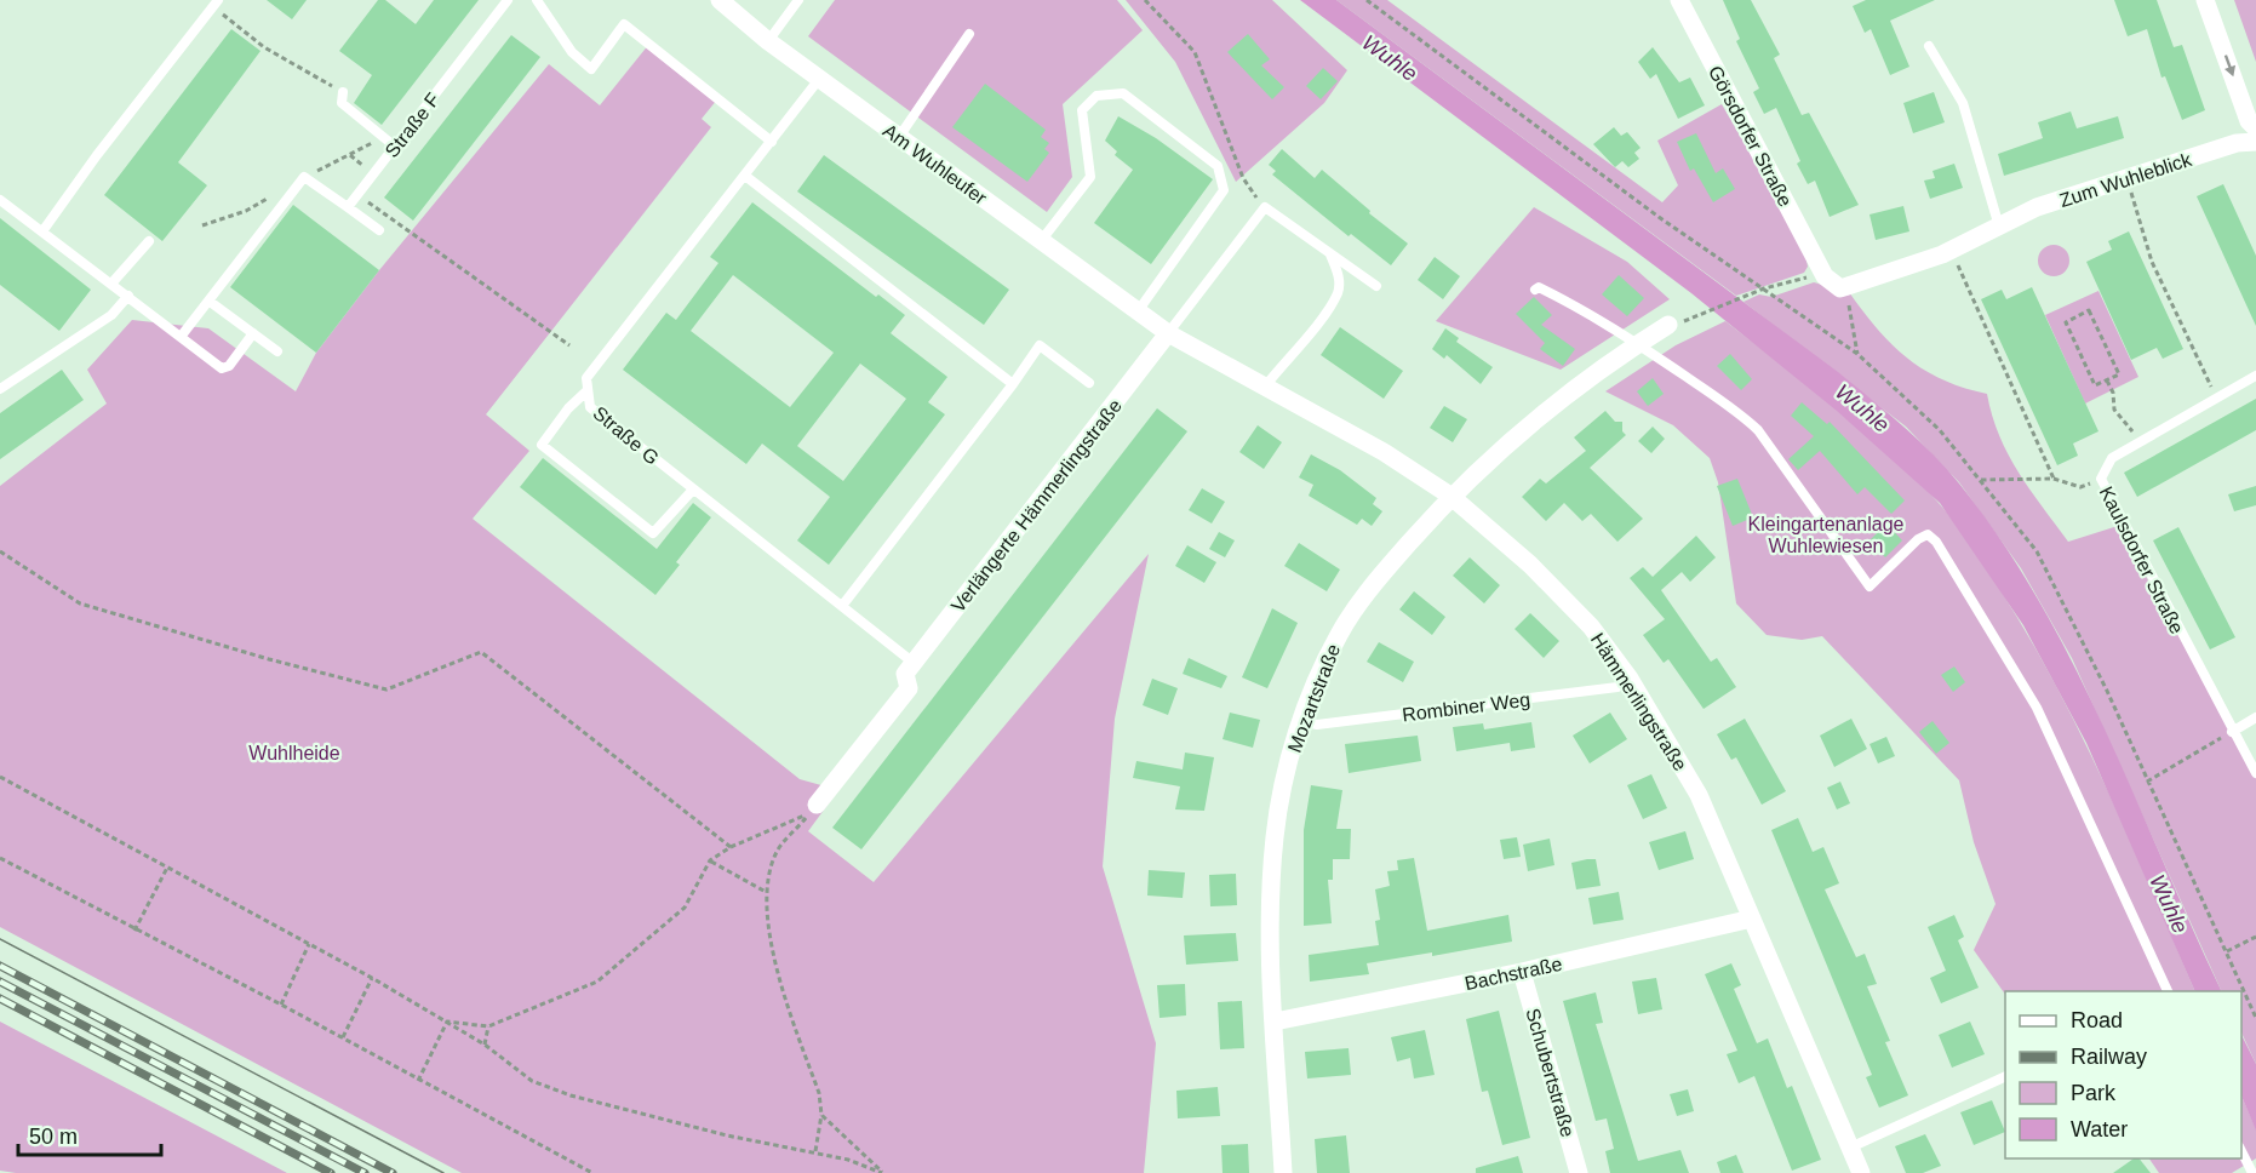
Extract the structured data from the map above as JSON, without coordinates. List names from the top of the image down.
{
  "streets": {
    "street": [
      "Görsdorfer Straße",
      "Am Wuhleufer",
      "Zum Wuhleblick",
      "Verlängerte Hämmerlingstraße",
      "Mozartstraße",
      "Hämmerlingstraße",
      "Bachstraße",
      "Schubertstraße"
    ],
    "lane": [
      "Straße F",
      "Straße G",
      "Kaulsdorfer Straße",
      "Rombiner Weg"
    ]
  },
  "crossings": [
    ["Am Wuhleufer", "Straße G"],
    ["Am Wuhleufer", "Verlängerte Hämmerlingstraße"],
    ["Am Wuhleufer", "Hämmerlingstraße"],
    ["Straße G", "Verlängerte Hämmerlingstraße"],
    ["Verlängerte Hämmerlingstraße", "Hämmerlingstraße"],
    ["Mozartstraße", "Hämmerlingstraße"],
    ["Mozartstraße", "Rombiner Weg"],
    ["Mozartstraße", "Bachstraße"],
    ["Hämmerlingstraße", "Rombiner Weg"],
    ["Hämmerlingstraße", "Bachstraße"],
    ["Bachstraße", "Schubertstraße"]
  ],
  "water": ["Wuhle"],
  "parks": ["Kleingartenanlage Wuhlewiesen", "Wuhlheide"],
  "legend": [
    "Road",
    "Railway",
    "Park",
    "Water"
  ],
  "scale_bar": "50 m"
}
